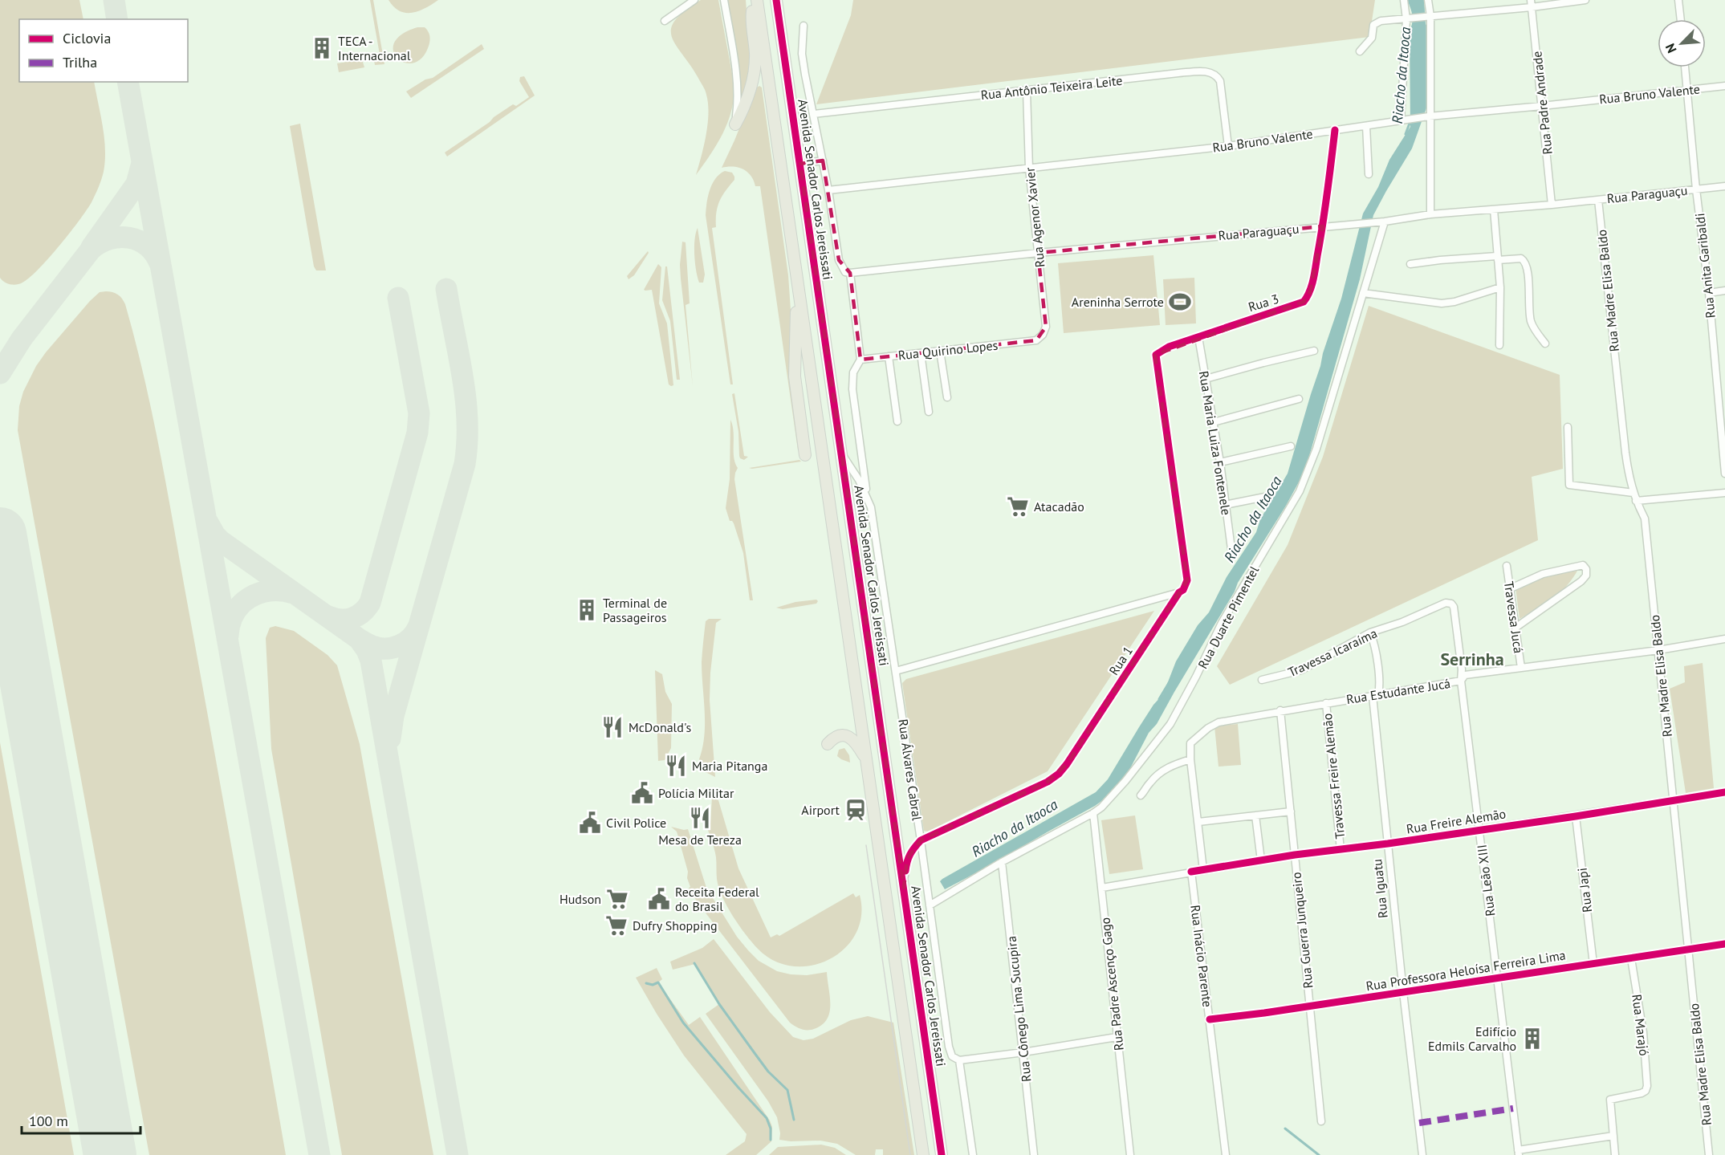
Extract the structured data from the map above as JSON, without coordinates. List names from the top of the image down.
{
  "streets": {
    "main road": ["Avenida Senador Carlos Jereissati"],
    "street": [
      "Rua Antônio Teixeira Leite",
      "Rua Bruno Valente",
      "Rua Padre Andrade",
      "Rua Paraguaçu",
      "Rua Agenor Xavier",
      "Rua Anita Garibaldi",
      "Rua Madre Elisa Baldo",
      "Rua 3",
      "Rua Quirino Lopes",
      "Rua Maria Luiza Fontenele",
      "Rua Duarte Pimentel",
      "Travessa Jucá",
      "Travessa Icaraíma",
      "Rua 1",
      "Rua Estudante Jucá",
      "Rua Álvares Cabral",
      "Travessa Freire Alemão",
      "Rua Freire Alemão",
      "Rua Leão XIII",
      "Rua Iguatu",
      "Rua Japi",
      "Rua Guerra Junqueiro",
      "Rua Inácio Parente",
      "Rua Professora Heloísa Ferreira Lima",
      "Rua Padre Ascenço Gago",
      "Rua Cônego Lima Sucupira",
      "Rua Marajó"
    ]
  },
  "crossings": [
    ["Rua Antônio Teixeira Leite", "Rua Bruno Valente"],
    ["Rua Antônio Teixeira Leite", "Rua Agenor Xavier"],
    ["Rua Antônio Teixeira Leite", "Rua Álvares Cabral"],
    ["Rua Bruno Valente", "Rua Padre Andrade"],
    ["Rua Bruno Valente", "Rua Agenor Xavier"],
    ["Rua Bruno Valente", "Rua Anita Garibaldi"],
    ["Rua Bruno Valente", "Rua 3"],
    ["Rua Bruno Valente", "Rua Álvares Cabral"],
    ["Rua Padre Andrade", "Rua Paraguaçu"],
    ["Avenida Senador Carlos Jereissati", "Rua 1"],
    ["Avenida Senador Carlos Jereissati", "Rua Álvares Cabral"],
    ["Rua Paraguaçu", "Rua Agenor Xavier"],
    ["Rua Paraguaçu", "Rua Anita Garibaldi"],
    ["Rua Paraguaçu", "Rua Madre Elisa Baldo"],
    ["Rua Paraguaçu", "Rua 3"],
    ["Rua Paraguaçu", "Rua Duarte Pimentel"],
    ["Rua Paraguaçu", "Rua Álvares Cabral"],
    ["Rua Agenor Xavier", "Rua Quirino Lopes"],
    ["Rua Madre Elisa Baldo", "Rua Estudante Jucá"],
    ["Rua Madre Elisa Baldo", "Rua Freire Alemão"],
    ["Rua Madre Elisa Baldo", "Rua Professora Heloísa Ferreira Lima"],
    ["Rua 3", "Rua Maria Luiza Fontenele"],
    ["Rua 3", "Rua 1"],
    ["Rua Quirino Lopes", "Rua Álvares Cabral"],
    ["Rua Duarte Pimentel", "Rua Álvares Cabral"],
    ["Rua Duarte Pimentel", "Rua Padre Ascenço Gago"],
    ["Rua Duarte Pimentel", "Rua Cônego Lima Sucupira"],
    ["Travessa Jucá", "Rua Estudante Jucá"],
    ["Travessa Icaraíma", "Rua Leão XIII"],
    ["Travessa Icaraíma", "Rua Iguatu"],
    ["Rua 1", "Rua Álvares Cabral"],
    ["Rua Estudante Jucá", "Travessa Freire Alemão"],
    ["Rua Estudante Jucá", "Rua Leão XIII"],
    ["Rua Estudante Jucá", "Rua Iguatu"],
    ["Rua Estudante Jucá", "Rua Guerra Junqueiro"],
    ["Travessa Freire Alemão", "Rua Freire Alemão"],
    ["Rua Freire Alemão", "Rua Leão XIII"],
    ["Rua Freire Alemão", "Rua Iguatu"],
    ["Rua Freire Alemão", "Rua Japi"],
    ["Rua Freire Alemão", "Rua Guerra Junqueiro"],
    ["Rua Freire Alemão", "Rua Inácio Parente"],
    ["Rua Freire Alemão", "Rua Padre Ascenço Gago"],
    ["Rua Leão XIII", "Rua Professora Heloísa Ferreira Lima"],
    ["Rua Iguatu", "Rua Professora Heloísa Ferreira Lima"],
    ["Rua Japi", "Rua Professora Heloísa Ferreira Lima"],
    ["Rua Guerra Junqueiro", "Rua Professora Heloísa Ferreira Lima"],
    ["Rua Inácio Parente", "Rua Professora Heloísa Ferreira Lima"],
    ["Rua Professora Heloísa Ferreira Lima", "Rua Marajó"]
  ],
  "districts": ["Serrinha"],
  "water": ["Riacho da Itaoca"],
  "places": {
    "building": ["TECA - Internacional", "Terminal de Passageiros", "Edifício Edmils Carvalho"],
    "sports": ["Areninha Serrote"],
    "supermarket": ["Atacadão", "Hudson", "Dufry Shopping"],
    "restaurant": ["McDonald's", "Maria Pitanga", "Mesa de Tereza"],
    "public building": ["Polícia Militar", "Civil Police", "Receita Federal do Brasil"],
    "station": ["Airport"]
  },
  "legend": ["Ciclovia", "Trilha"],
  "scale_bar": "100 m",
  "north": "bottom left"
}
